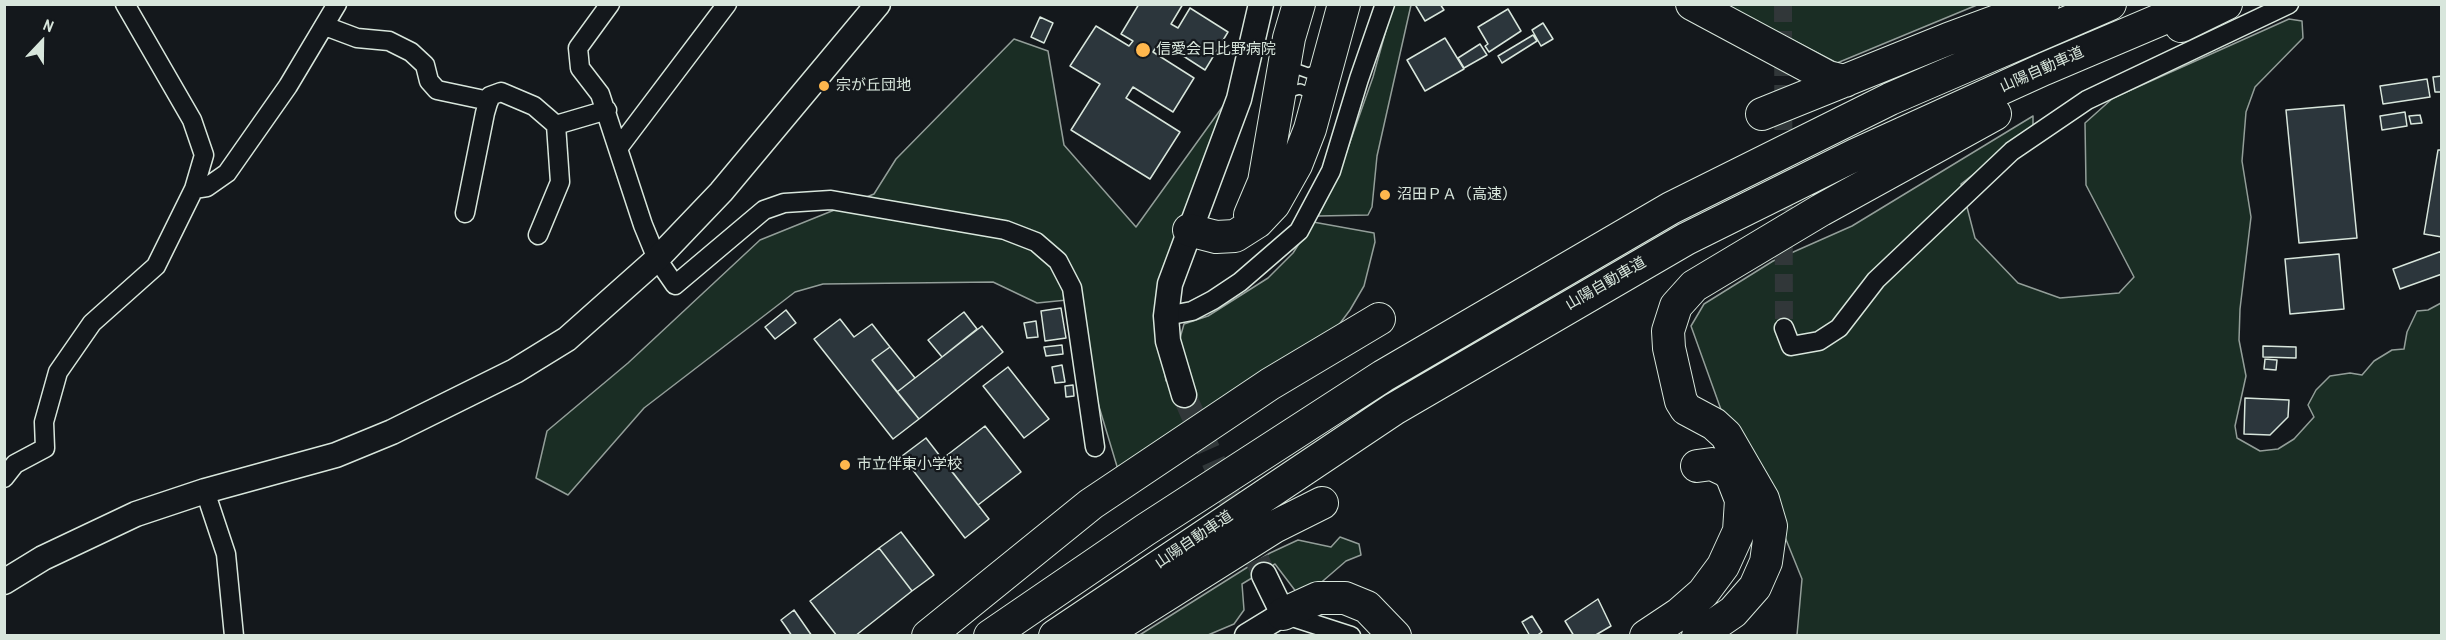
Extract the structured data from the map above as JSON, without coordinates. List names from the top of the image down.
{
  "streets": {
    "highway": ["山陽自動車道"]
  },
  "places": [
    "信愛会日比野病院",
    "宗が丘団地",
    "沼田ＰＡ（高速）",
    "市立伴東小学校"
  ],
  "north": "top"
}
